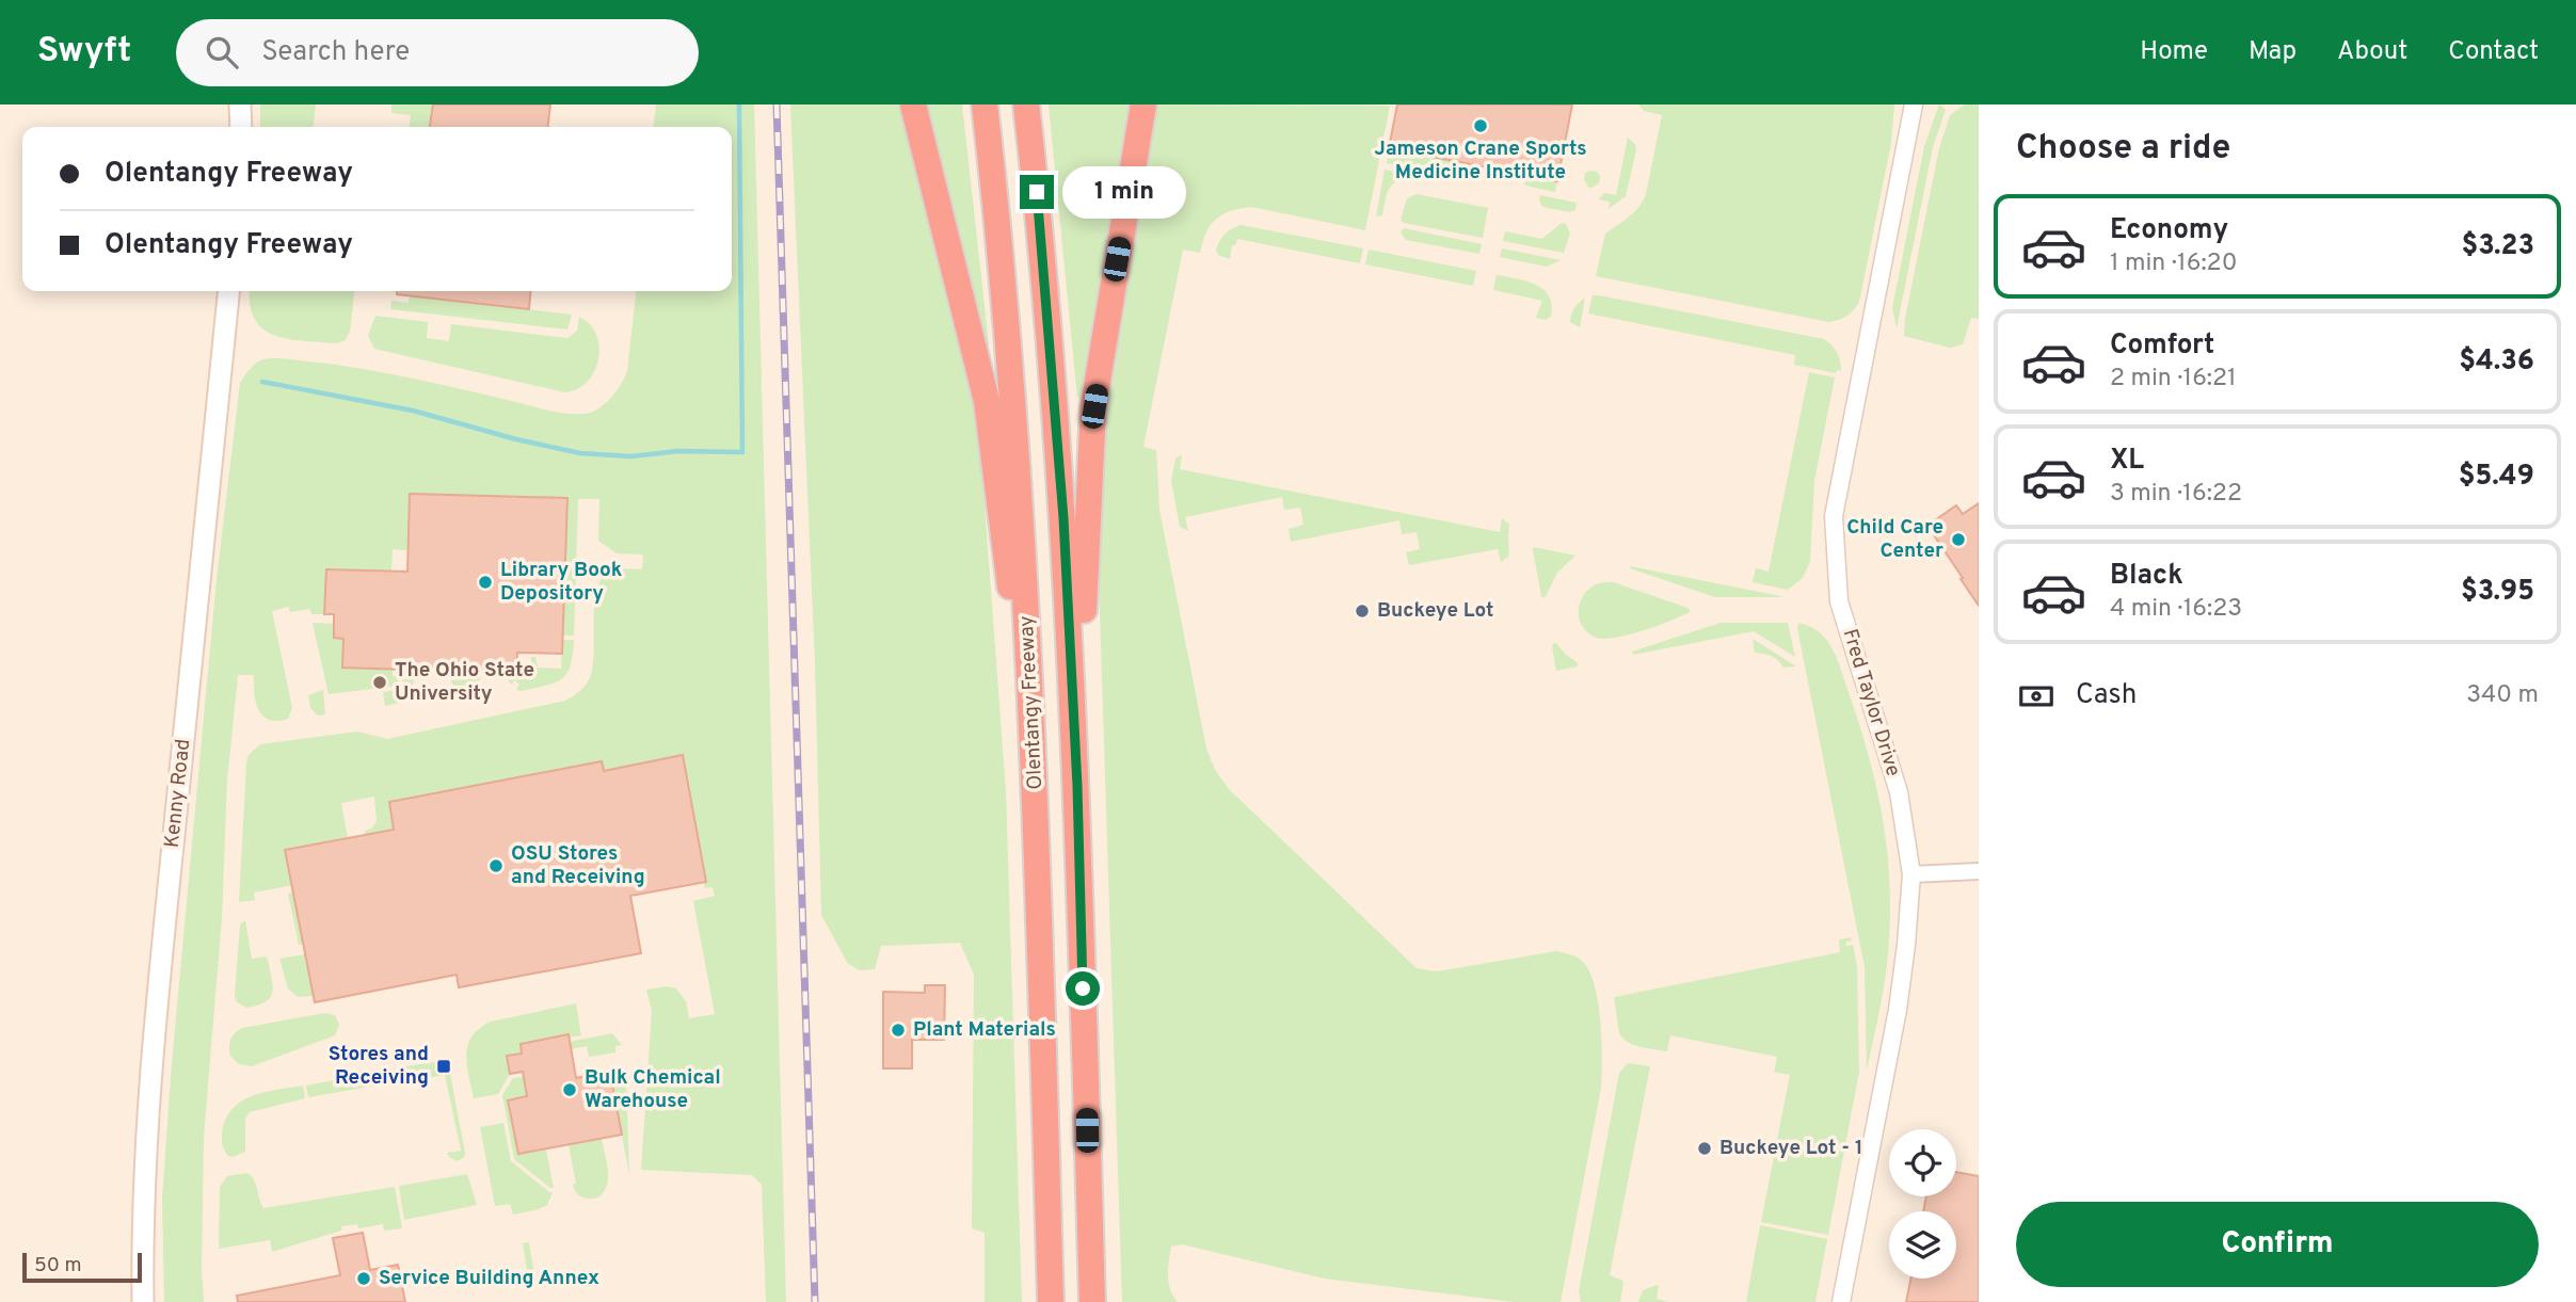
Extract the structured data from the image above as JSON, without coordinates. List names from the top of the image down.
{
  "streets": {
    "highway": ["Olentangy Freeway"],
    "main road": ["Kenny Road"],
    "street": ["Fred Taylor Drive"]
  },
  "places": {
    "other": [
      "Jameson Crane Sports Medicine Institute",
      "Child Care Center",
      "Library Book Depository",
      "Buckeye Lot",
      "The Ohio State University",
      "OSU Stores and Receiving",
      "Plant Materials",
      "Bulk Chemical Warehouse",
      "Buckeye Lot - 1",
      "Service Building Annex"
    ],
    "transit": ["Stores and Receiving"]
  },
  "scale_bar": "50 m",
  "page": {
    "header": "Swyft",
    "search": "Search here",
    "nav": [
      "Home",
      "Map",
      "About",
      "Contact"
    ],
    "heading": "Choose a ride",
    "banner": ["Olentangy Freeway", "Olentangy Freeway"],
    "bubble": "1 min",
    "list": [
      {
        "name": "Economy",
        "note": "1 min · 16:20",
        "value": "$3.23"
      },
      {
        "name": "Comfort",
        "note": "2 min · 16:21",
        "value": "$4.36"
      },
      {
        "name": "XL",
        "note": "3 min · 16:22",
        "value": "$5.49"
      },
      {
        "name": "Black",
        "note": "4 min · 16:23",
        "value": "$3.95"
      }
    ],
    "pay": ["Cash", "340 m"],
    "buttons": "Confirm",
    "scale": "50 m"
  }
}
